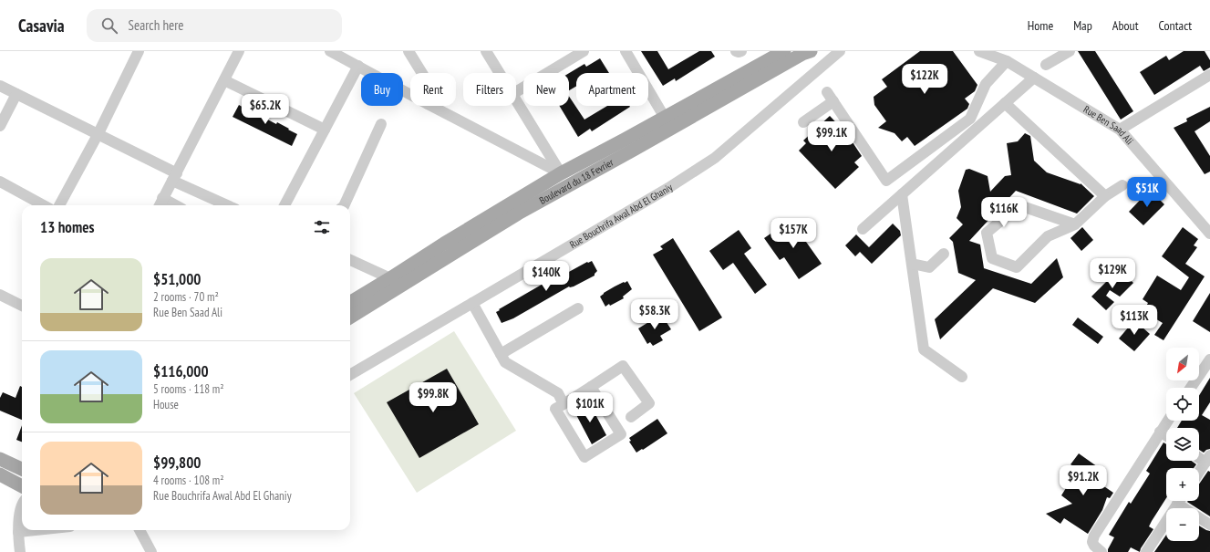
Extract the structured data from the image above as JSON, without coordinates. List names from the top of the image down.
{
  "streets": {
    "main road": ["Boulevard du 18 Fevrier"],
    "street": ["Rue Ben Saad Ali", "Rue Bouchrifa Awal Abd El Ghaniy"]
  },
  "north": "bottom left",
  "page": {
    "header": "Casavia",
    "search": "Search here",
    "nav": [
      "Home",
      "Map",
      "About",
      "Contact"
    ],
    "price": [
      "$122K",
      "$65.2K",
      "$99.1K",
      "$51K",
      "$116K",
      "$157K",
      "$129K",
      "$140K",
      "$58.3K",
      "$113K",
      "$99.8K",
      "$101K",
      "$91.2K"
    ],
    "chip": [
      "Buy",
      "Rent",
      "Filters",
      "New",
      "Apartment"
    ],
    "heading": "13 homes",
    "list": [
      {
        "name": "$51,000",
        "note": "2 rooms · 70 m² · Rue Ben Saad Ali"
      },
      {
        "name": "$116,000",
        "note": "5 rooms · 118 m² · House"
      },
      {
        "name": "$99,800",
        "note": "4 rooms · 108 m² · Rue Bouchrifa Awal Abd El Ghaniy"
      }
    ],
    "map_buttons": ["+", "−"]
  }
}
